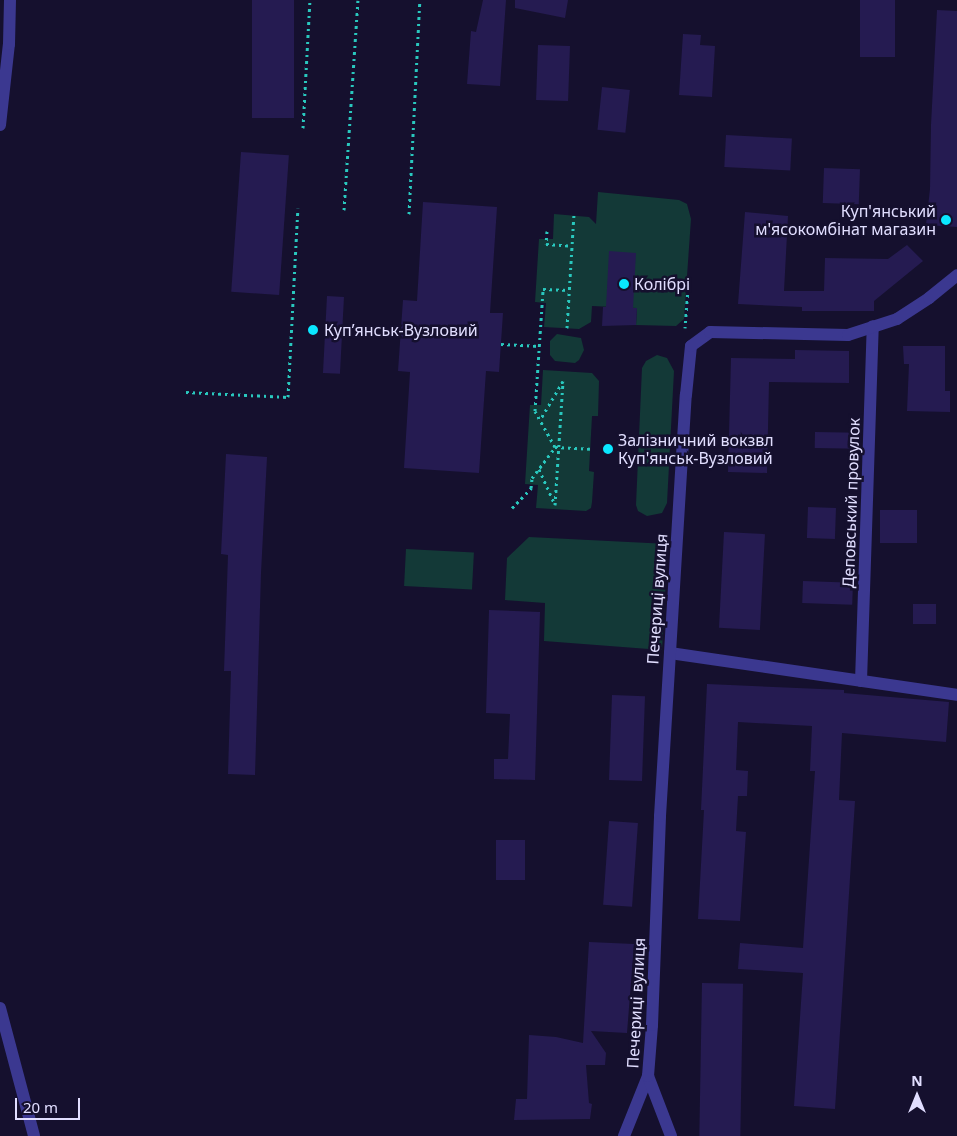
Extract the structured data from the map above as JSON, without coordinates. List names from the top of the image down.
{
  "streets": {
    "street": ["Деповський провулок", "Печериці вулиця"]
  },
  "crossings": [
    ["Деповський провулок", "Печериці вулиця"]
  ],
  "places": [
    "Куп'янський м'ясокомбінат магазин",
    "Колібрі",
    "Куп’янськ-Вузловий",
    "Залізничний вокзвл Куп'янськ-Вузловий"
  ],
  "scale_bar": "20 m",
  "north": "top"
}
